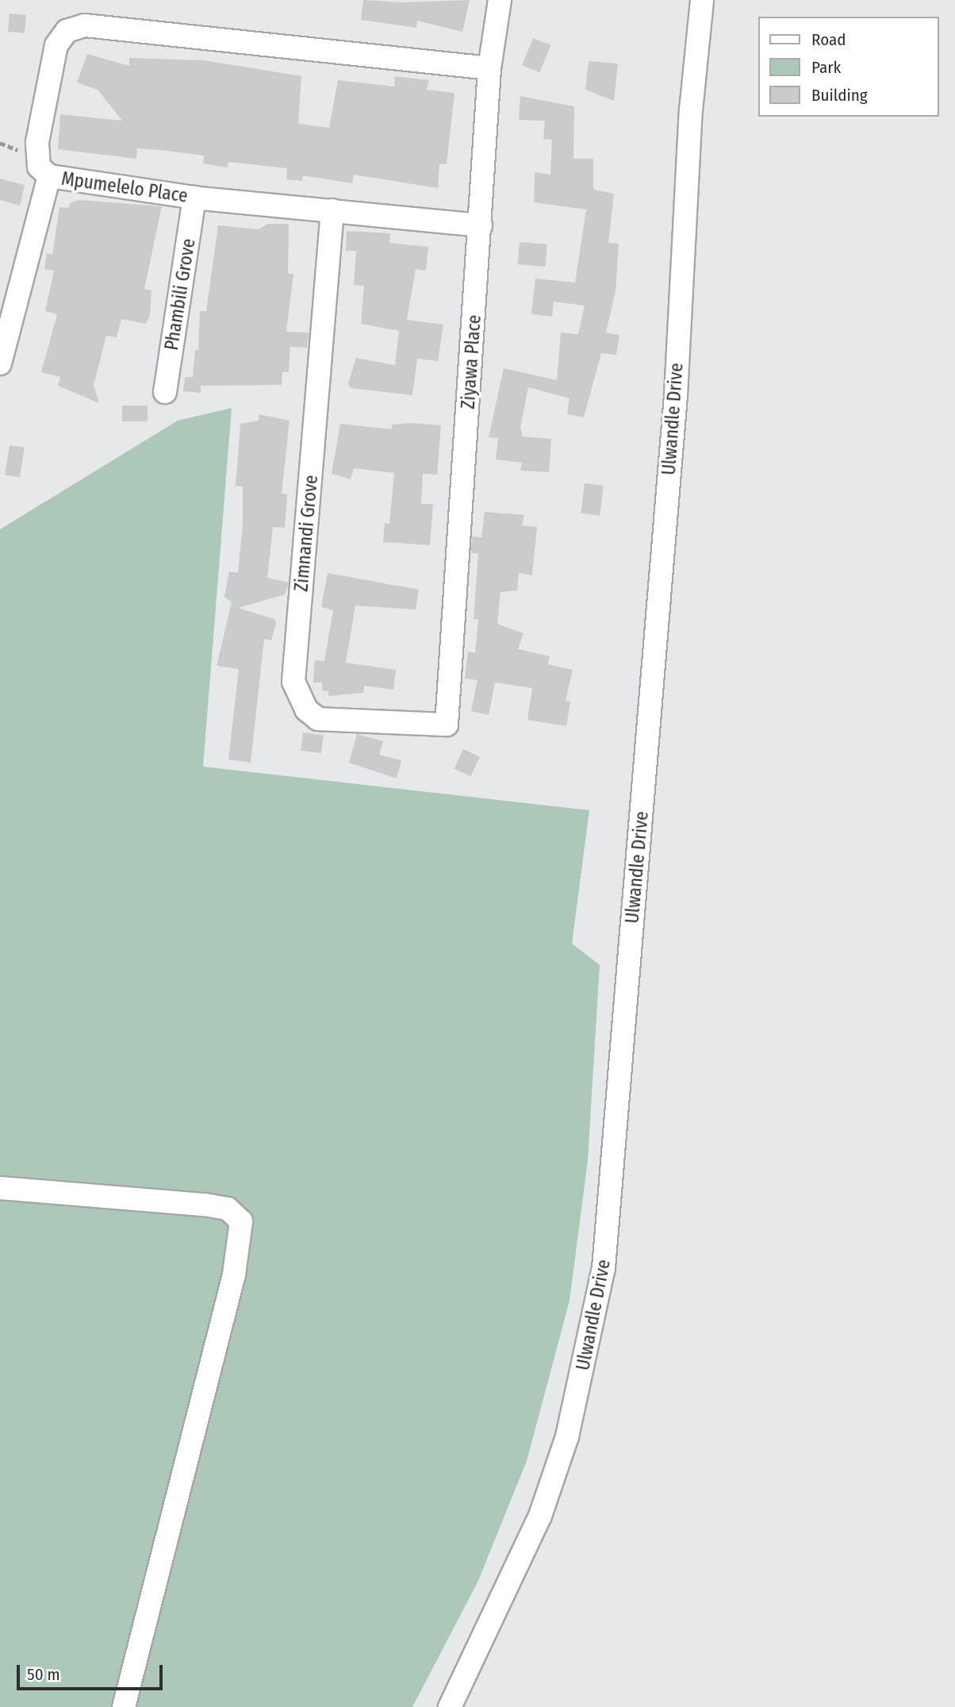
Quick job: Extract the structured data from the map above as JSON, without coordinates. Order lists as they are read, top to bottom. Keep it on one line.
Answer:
{"streets":{"street":["Mpumelelo Place","Phambili Grove","Ziyawa Place","Ulwandle Drive","Zimnandi Grove"]},"crossings":[["Mpumelelo Place","Phambili Grove"],["Mpumelelo Place","Ziyawa Place"],["Mpumelelo Place","Zimnandi Grove"],["Ziyawa Place","Zimnandi Grove"]],"legend":["Road","Park","Building"],"scale_bar":"50 m"}
